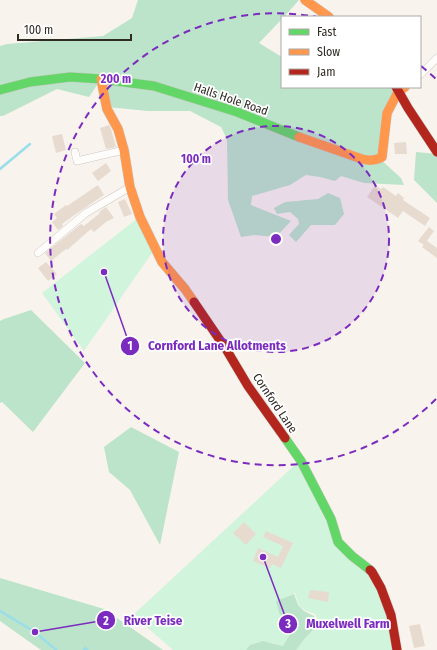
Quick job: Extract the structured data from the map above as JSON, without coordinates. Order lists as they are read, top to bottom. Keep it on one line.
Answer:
{"streets":{"street":["Halls Hole Road","Cornford Lane"]},"crossings":[["Halls Hole Road","Cornford Lane"]],"places":["Cornford Lane Allotments","Muxelwell Farm","River Teise"],"legend":["Fast","Slow","Jam"],"scale_bar":"100 m","rings":["200 m","100 m"]}
